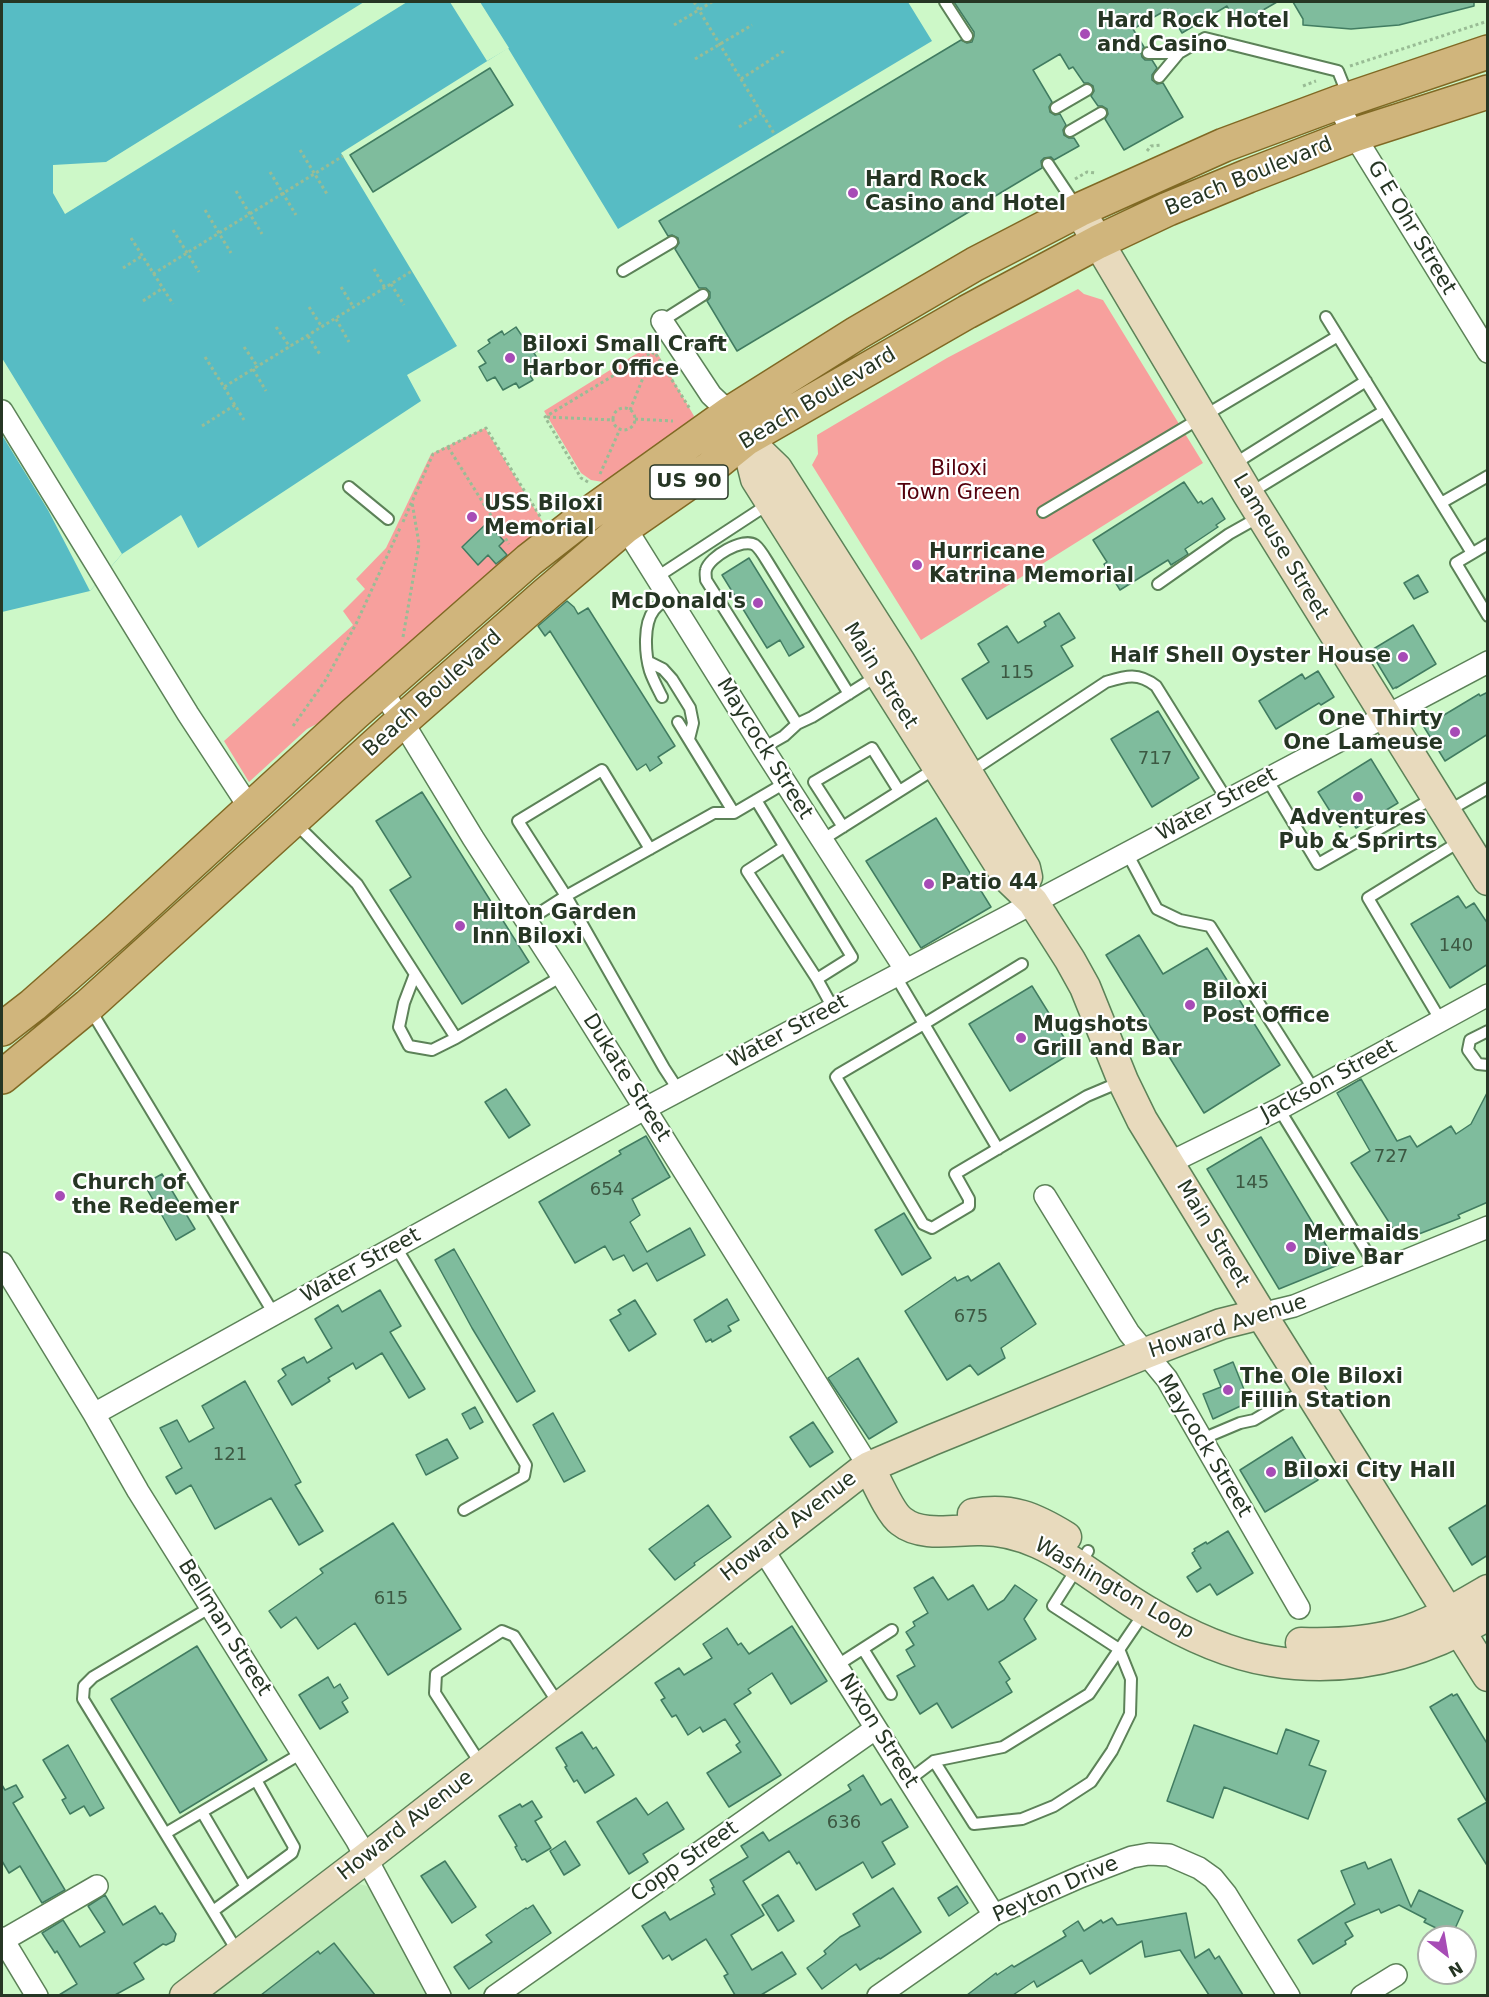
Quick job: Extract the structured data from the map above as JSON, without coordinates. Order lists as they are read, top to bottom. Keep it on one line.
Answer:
{"streets":{"main road":["Beach Boulevard","US 90"],"street":["G E Ohr Street","Lameuse Street","Main Street","Maycock Street","Water Street","Dukate Street","Jackson Street","Howard Avenue","Washington Loop","Bellman Street","Nixon Street","Copp Street","Peyton Drive"]},"crossings":[["Beach Boulevard","G E Ohr Street"],["Beach Boulevard","Lameuse Street"],["Beach Boulevard","Main Street"],["Beach Boulevard","Maycock Street"],["Beach Boulevard","Dukate Street"],["Lameuse Street","Water Street"],["Main Street","Water Street"],["Main Street","Jackson Street"],["Main Street","Howard Avenue"],["Main Street","Washington Loop"],["Maycock Street","Water Street"],["Maycock Street","Howard Avenue"],["Water Street","Dukate Street"],["Water Street","Bellman Street"],["Dukate Street","Howard Avenue"],["Howard Avenue","Bellman Street"],["Howard Avenue","Nixon Street"],["Nixon Street","Copp Street"],["Nixon Street","Peyton Drive"]],"parks":["Biloxi Town Green"],"places":["Hard Rock Hotel and Casino","Hard Rock Casino and Hotel","Biloxi Small Craft Harbor Office","USS Biloxi Memorial","Hurricane Katrina Memorial","McDonald's","Half Shell Oyster House","One Thirty One Lameuse","Adventures Pub & Sprirts","Patio 44","Hilton Garden Inn Biloxi","Biloxi Post Office","Mugshots Grill and Bar","Church of the Redeemer","Mermaids Dive Bar","The Ole Biloxi Fillin Station","Biloxi City Hall"],"house_numbers":["115","717","140","727","145","654","675","121","615","636"],"north":"bottom right"}
